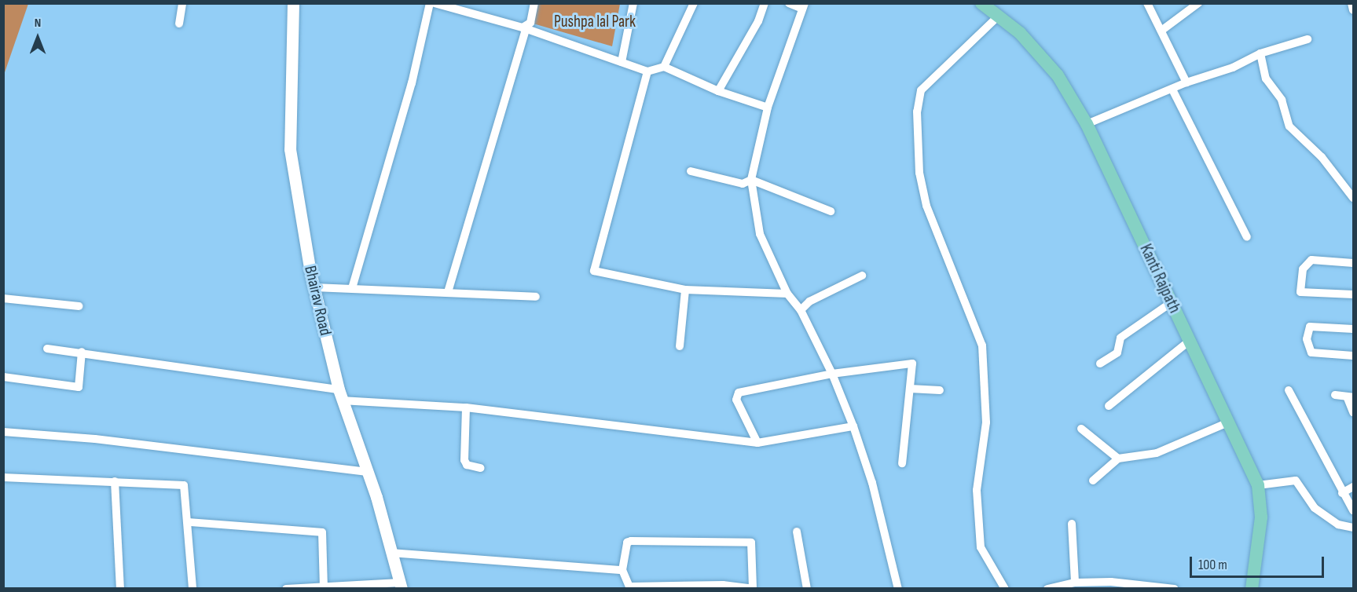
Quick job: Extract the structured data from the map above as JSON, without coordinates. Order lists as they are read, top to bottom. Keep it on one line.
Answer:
{"streets":{"main road":["Kanti Rajpath","Bhairav Road"]},"parks":["Pushpa lal Park"],"scale_bar":"100 m","north":"top"}
